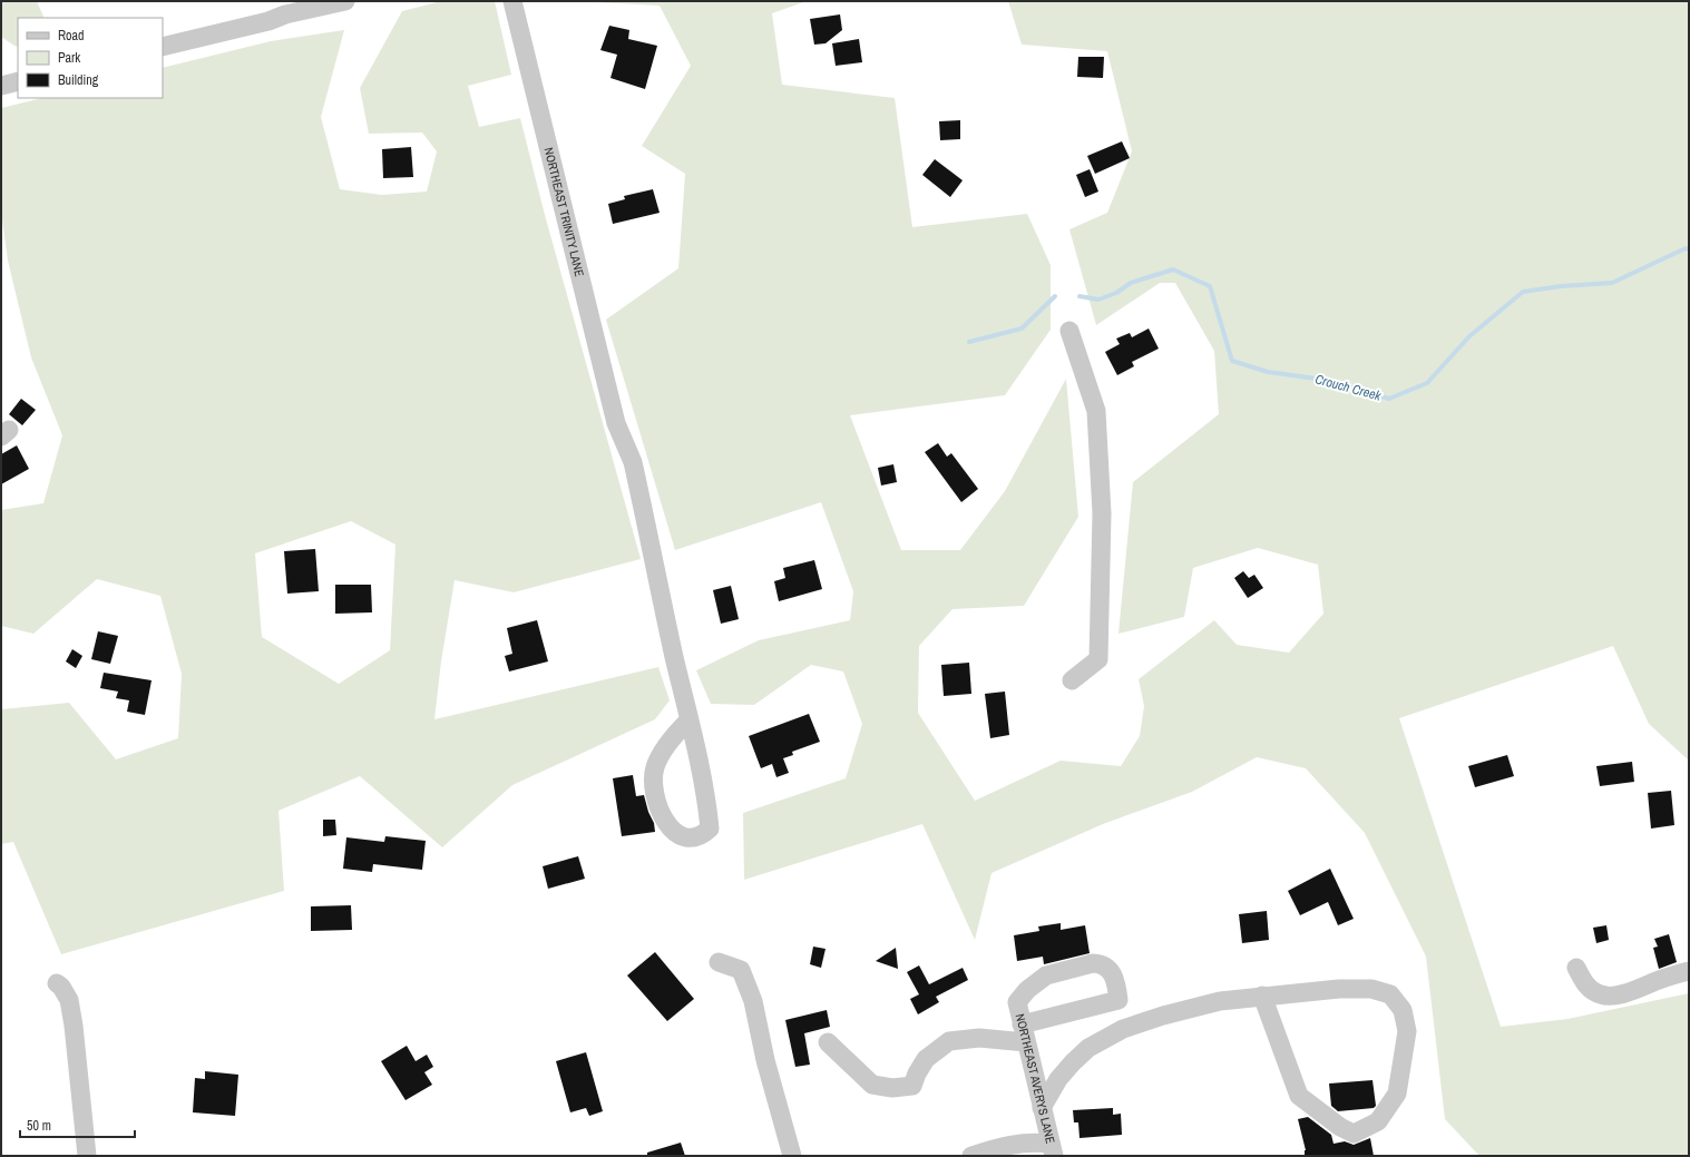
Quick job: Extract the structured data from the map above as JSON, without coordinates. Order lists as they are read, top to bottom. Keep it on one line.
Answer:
{"streets":{"street":["NORTHEAST TRINITY LANE","NORTHEAST AVERYS LANE"]},"water":["Crouch Creek"],"legend":["Road","Park","Building"],"scale_bar":"50 m"}
